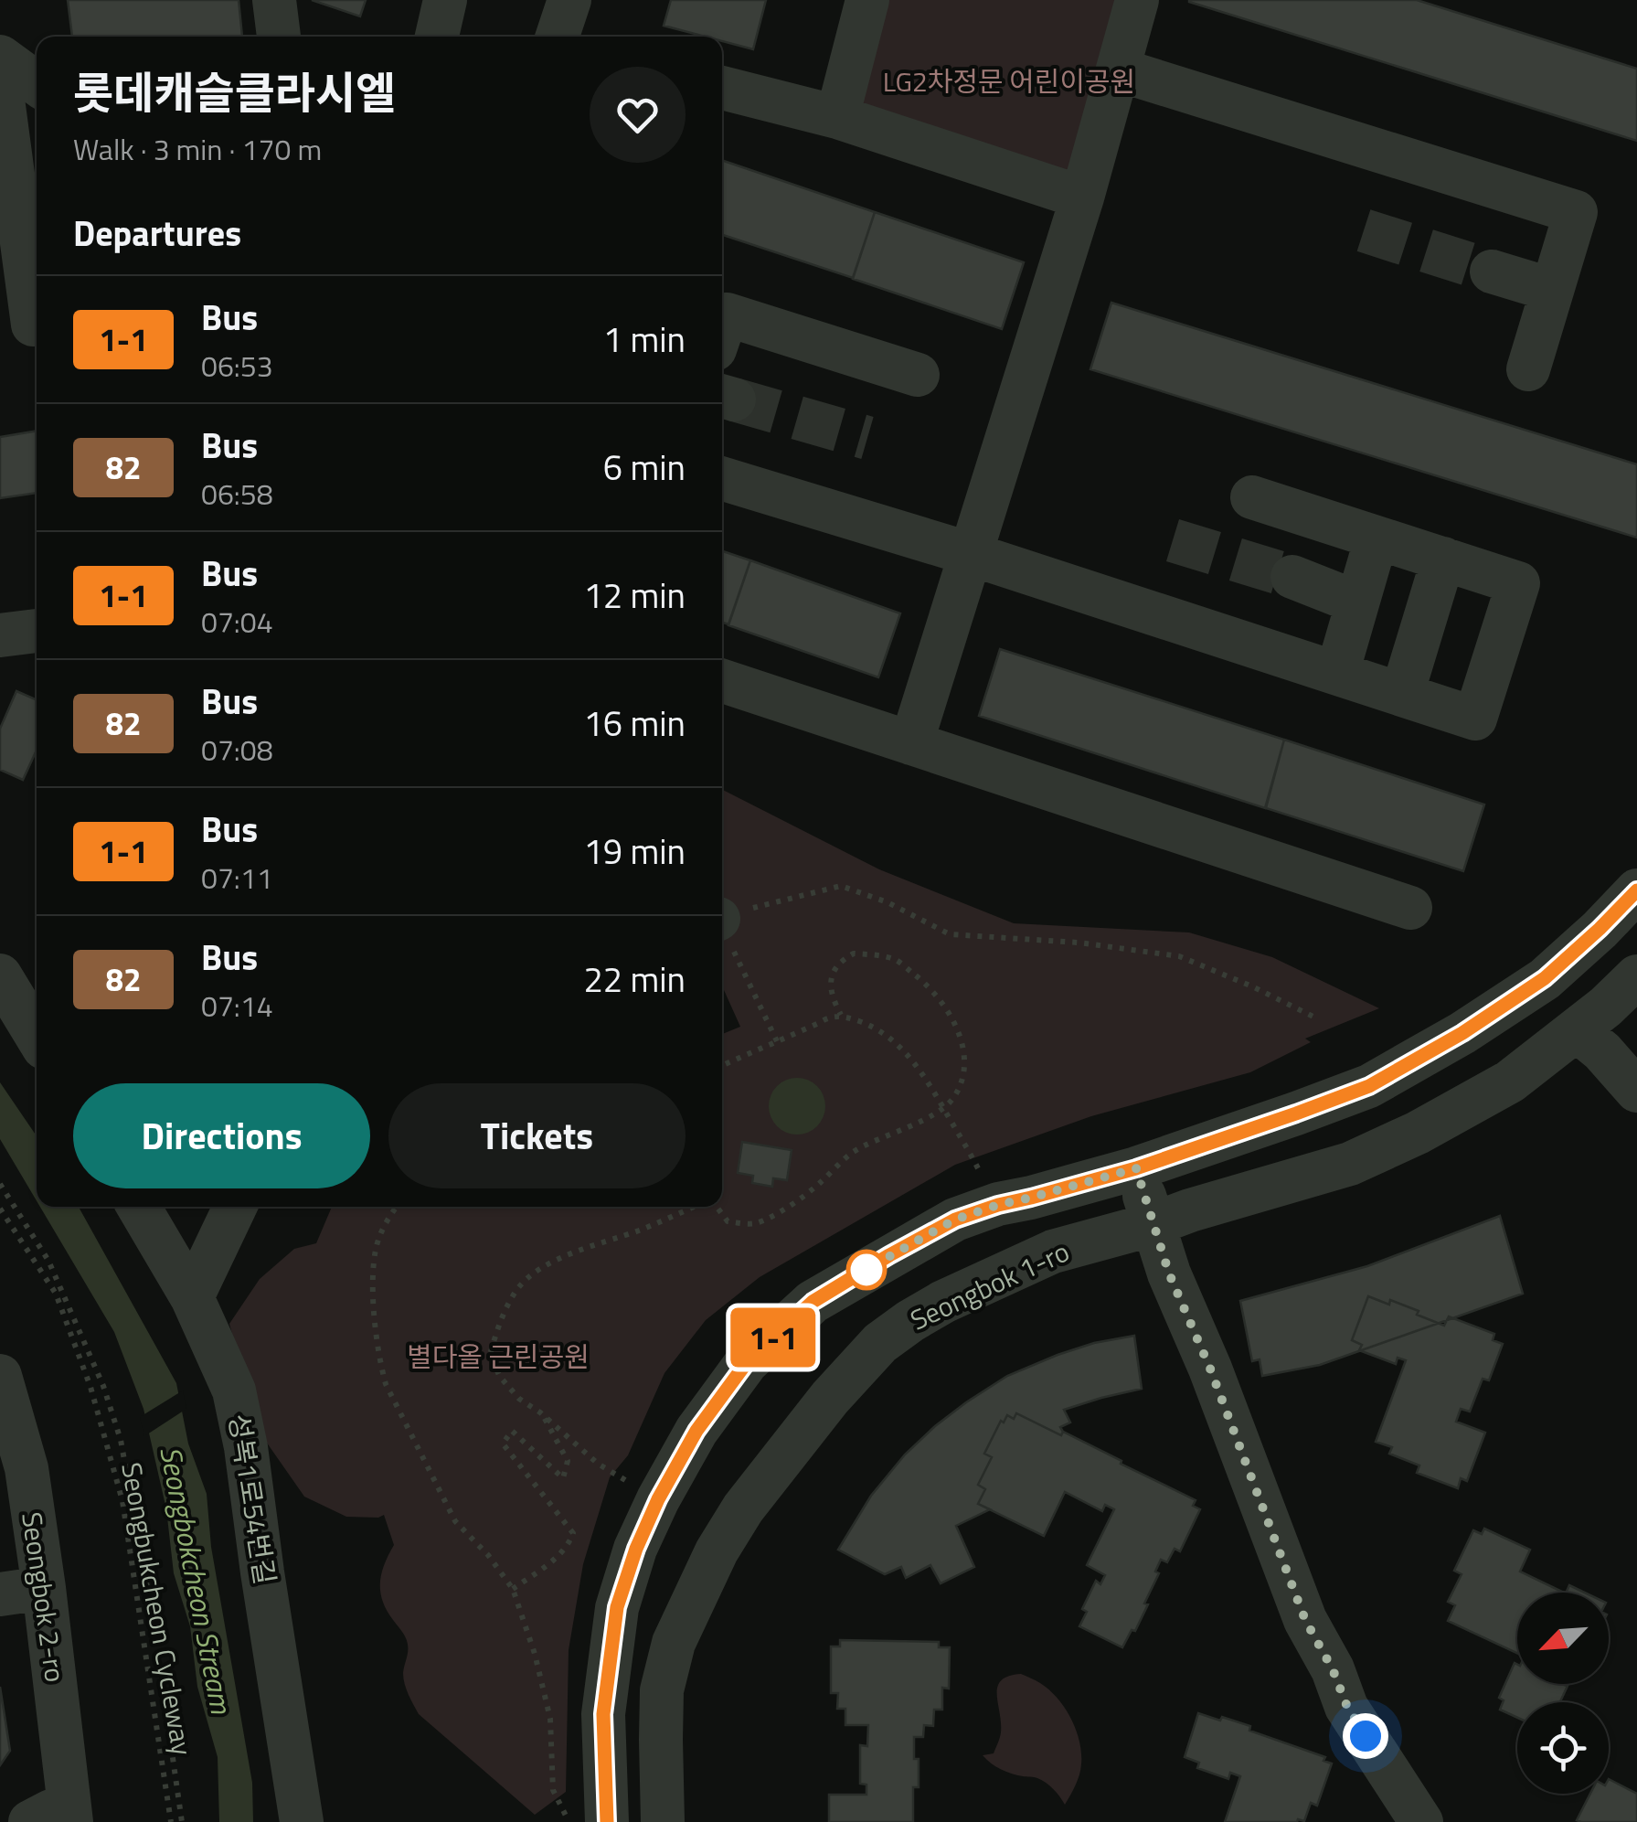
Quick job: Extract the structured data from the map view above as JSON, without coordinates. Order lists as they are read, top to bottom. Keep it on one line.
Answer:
{"streets":{"street":["Seongbok 1-ro","성복1로54번길","Seongbok 2-ro"],"path":["Seongbukcheon Cycleway"]},"water":["Seongbokcheon Stream"],"parks":["LG2차정문 어린이공원","별다올 근린공원"],"lines":["bus line 1-1"],"north":"bottom left","page":{"on_map":"1-1","heading":[["롯데캐슬클라시엘","Walk · 3 min · 170 m"],"Departures"],"list":[{"mark":"1-1","name":"Bus","note":"06:53","value":"1 min"},{"mark":"82","name":"Bus","note":"06:58","value":"6 min"},{"mark":"1-1","name":"Bus","note":"07:04","value":"12 min"},{"mark":"82","name":"Bus","note":"07:08","value":"16 min"},{"mark":"1-1","name":"Bus","note":"07:11","value":"19 min"},{"mark":"82","name":"Bus","note":"07:14","value":"22 min"}],"buttons":["Directions","Tickets"]}}
